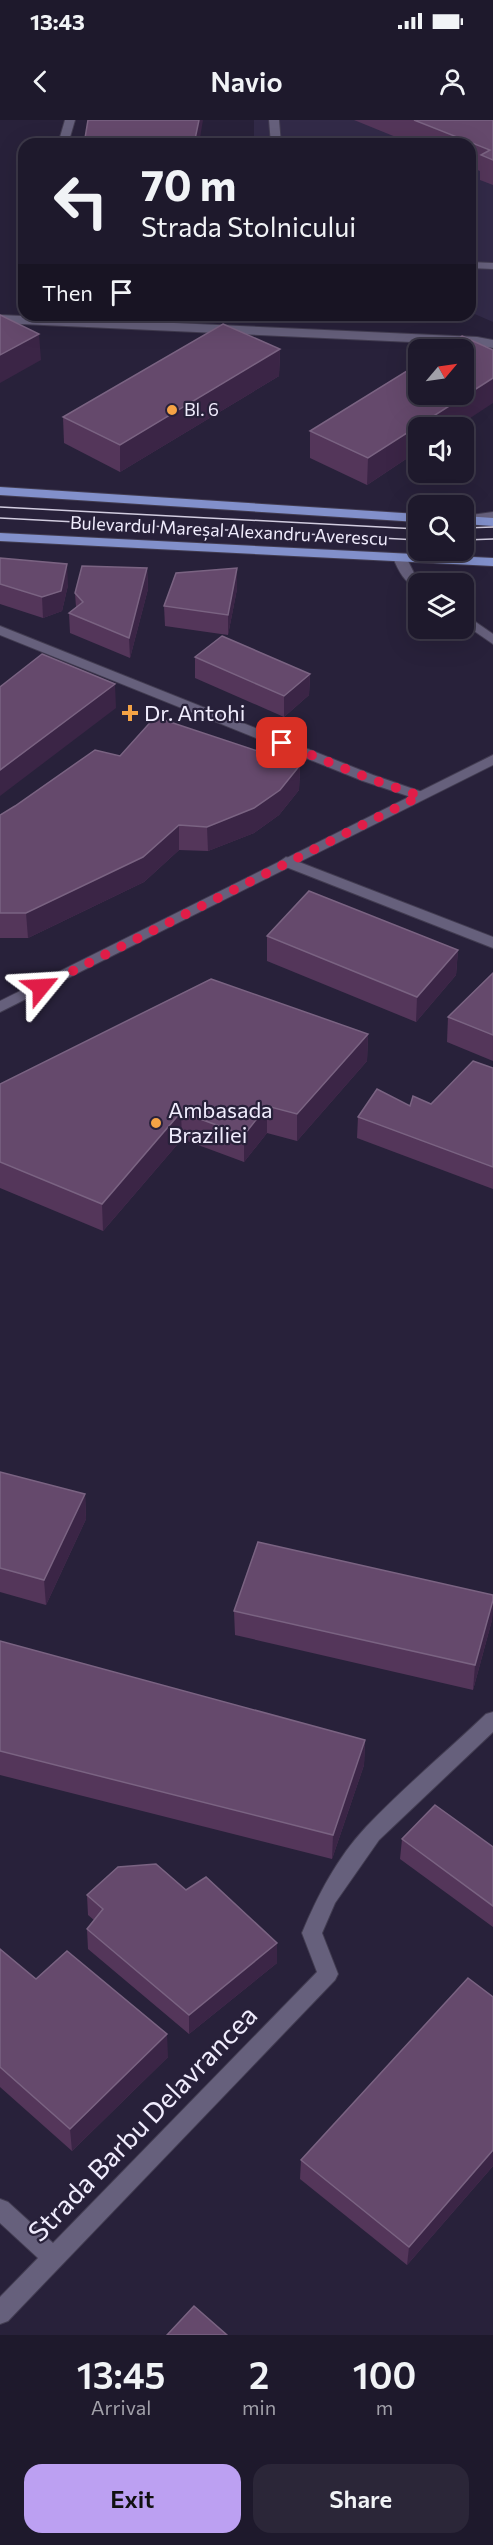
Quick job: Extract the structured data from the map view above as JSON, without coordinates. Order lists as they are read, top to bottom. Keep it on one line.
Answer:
{"streets":{"main road":["Bulevardul Mareșal Alexandru Averescu"],"street":["Strada Barbu Delavrancea"]},"places":{"other":["Bl. 6","Ambasada Braziliei"],"health":["Dr. Antohi"]},"north":"top right","page":{"status":"13:43","header":"Navio","turn":["70 m","Strada Stolnicului"],"then":"Then","eta":["13:45","Arrival","2","min","100","m"],"buttons":["Exit","Share"]}}
